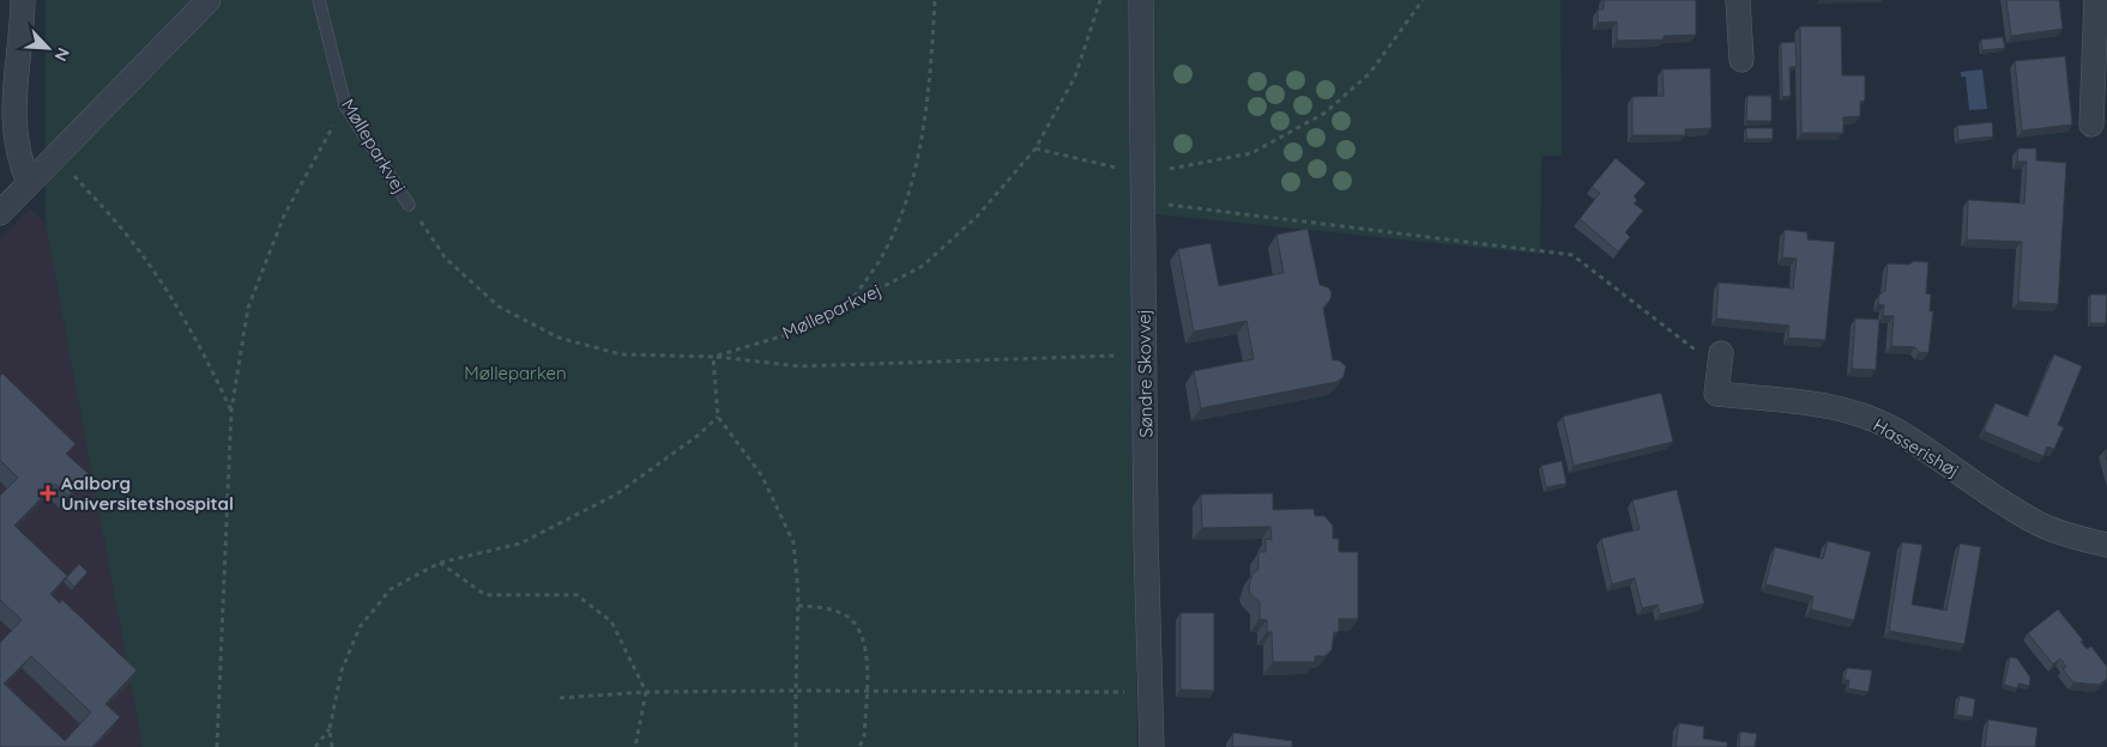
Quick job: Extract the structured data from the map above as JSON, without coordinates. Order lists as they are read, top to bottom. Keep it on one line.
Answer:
{"streets":{"street":["Søndre Skovvej","Hasserishøj"],"lane":["Mølleparkvej"]},"parks":["Mølleparken"],"places":{"health":["Aalborg Universitetshospital"]},"north":"bottom right"}
